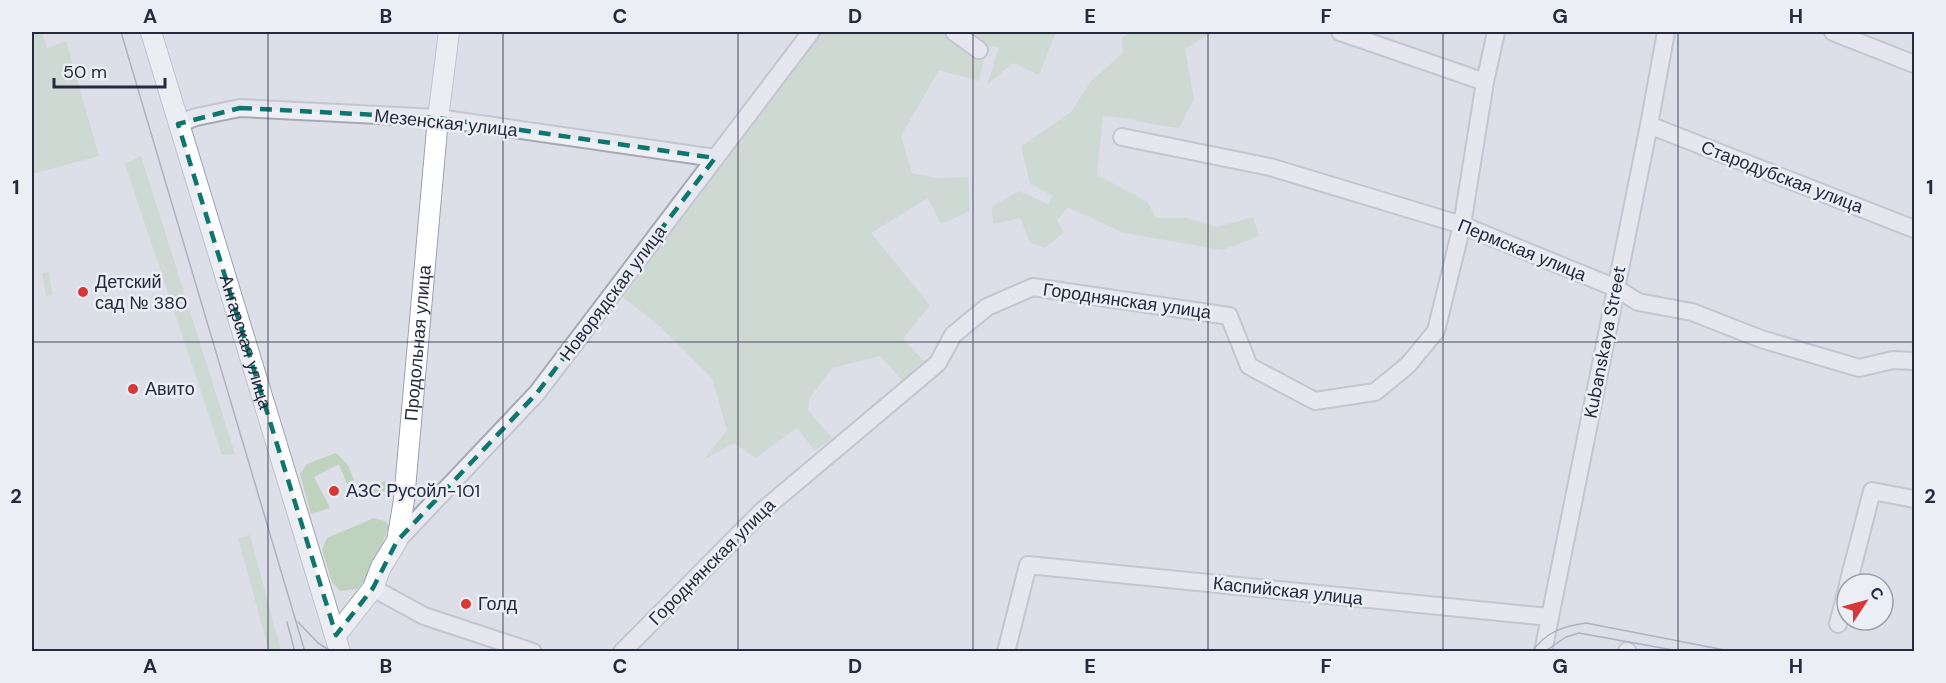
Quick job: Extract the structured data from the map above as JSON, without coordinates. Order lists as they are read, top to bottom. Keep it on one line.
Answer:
{"streets":{"main road":["Ангарская улица","Продольная улица"],"street":["Мезенская улица","Стародубская улица","Пермская улица","Новорядская улица","Городнянская улица","Kubanskaya Street","Каспийская улица"]},"crossings":[["Мезенская улица","Новорядская улица"],["Мезенская улица","Ангарская улица"],["Мезенская улица","Продольная улица"],["Стародубская улица","Kubanskaya Street"],["Пермская улица","Городнянская улица"],["Пермская улица","Kubanskaya Street"],["Новорядская улица","Продольная улица"],["Ангарская улица","Продольная улица"],["Kubanskaya Street","Каспийская улица"]],"places":["Детский сад № 380","Авито","АЗС Русойл-101","Голд"],"scale_bar":"50 m","north":"top right","grid":{"columns":["A","B","C","D","E","F","G","H"],"rows":["1","2"]}}
